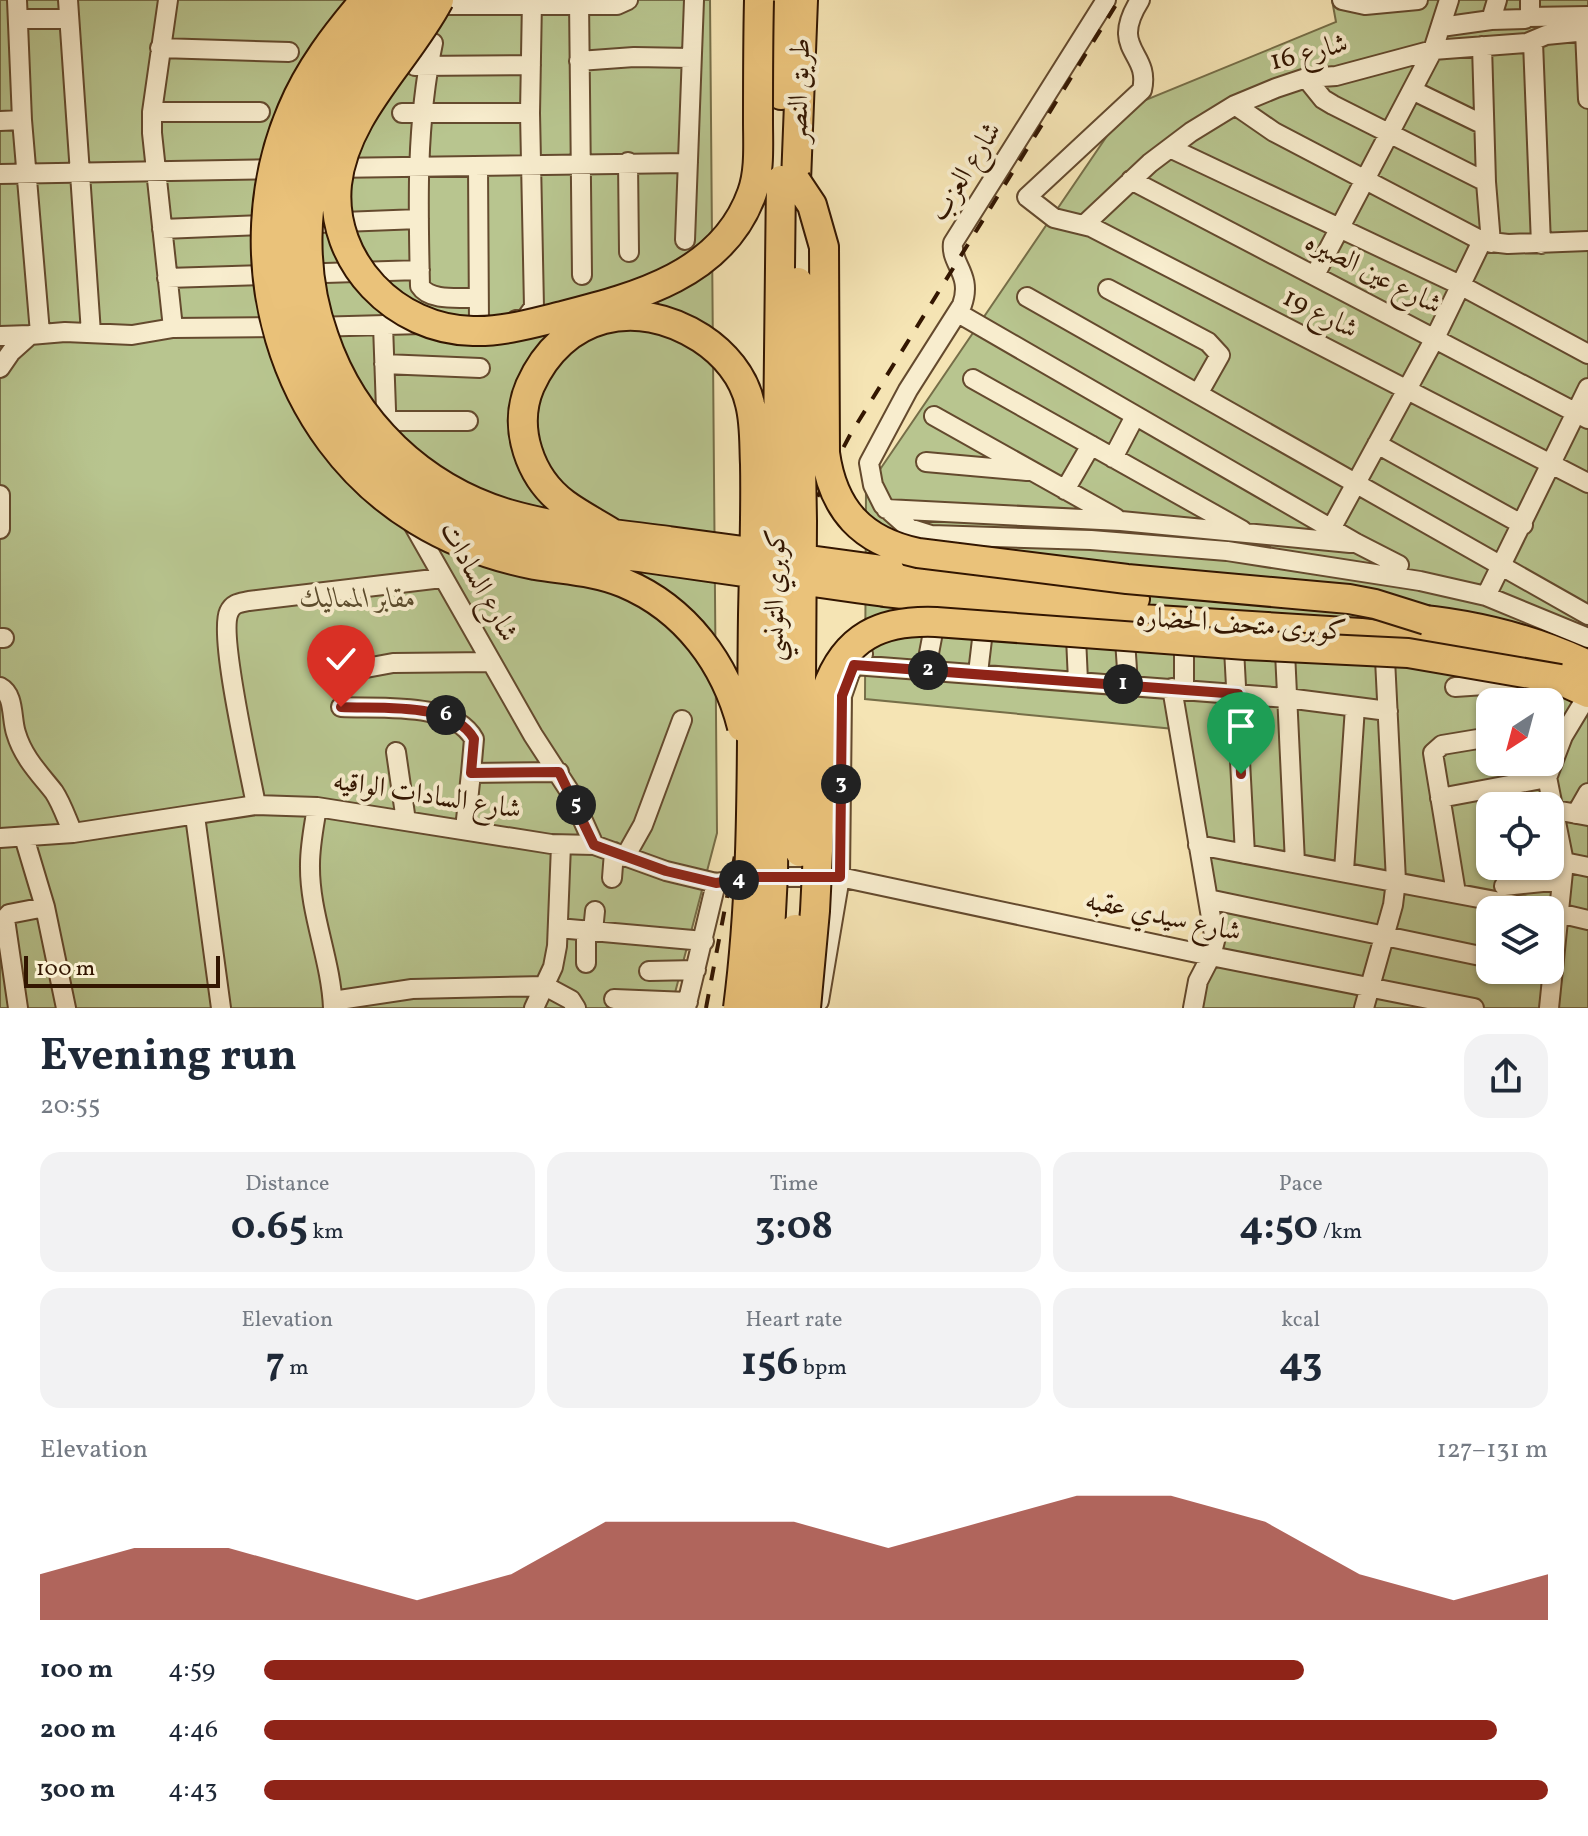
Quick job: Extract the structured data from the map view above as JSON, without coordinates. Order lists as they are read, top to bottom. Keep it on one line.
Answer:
{"streets":{"highway":["طريق النصر","كوبري التونسي","كوبرى متحف الحضاره"],"street":["شارع 16","شارع العزب","شارع عين الصيره","شارع 19","شارع السادات","شارع السادات الواقيه","شارع سيدي عقبه"]},"crossings":[["شارع 16","شارع عين الصيره"],["شارع 16","شارع 19"],["طريق النصر","كوبري التونسي"],["شارع السادات","شارع السادات الواقيه"],["شارع السادات الواقيه","شارع سيدي عقبه"]],"parks":["مقابر المماليك"],"scale_bar":"100 m","north":"bottom left","page":{"pins":["2","1","6","3","5","4"],"scale":"100 m","heading":["Evening run","20:55"],"stats":[["Distance","0.65 km"],["Time","3:08"],["Pace","4:50 /km"],["Elevation","7 m"],["Heart rate","156 bpm"],["kcal","43"]],"chart":["Elevation","127–131 m"],"list":[{"name":"100 m","note":"4:59"},{"name":"200 m","note":"4:46"},{"name":"300 m","note":"4:43"}]}}
